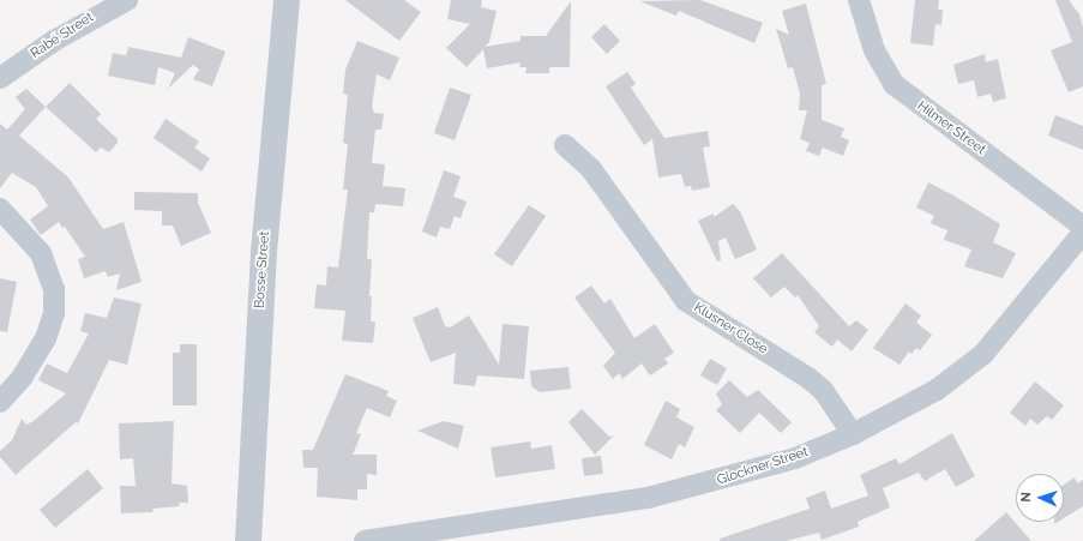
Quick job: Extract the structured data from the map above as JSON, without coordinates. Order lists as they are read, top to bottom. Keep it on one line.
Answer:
{"streets":{"street":["Rabé Street","Hilmer Street","Bosse Street","Klusner Close","Glockner Street"]},"crossings":[["Klusner Close","Glockner Street"]],"north":"left"}
